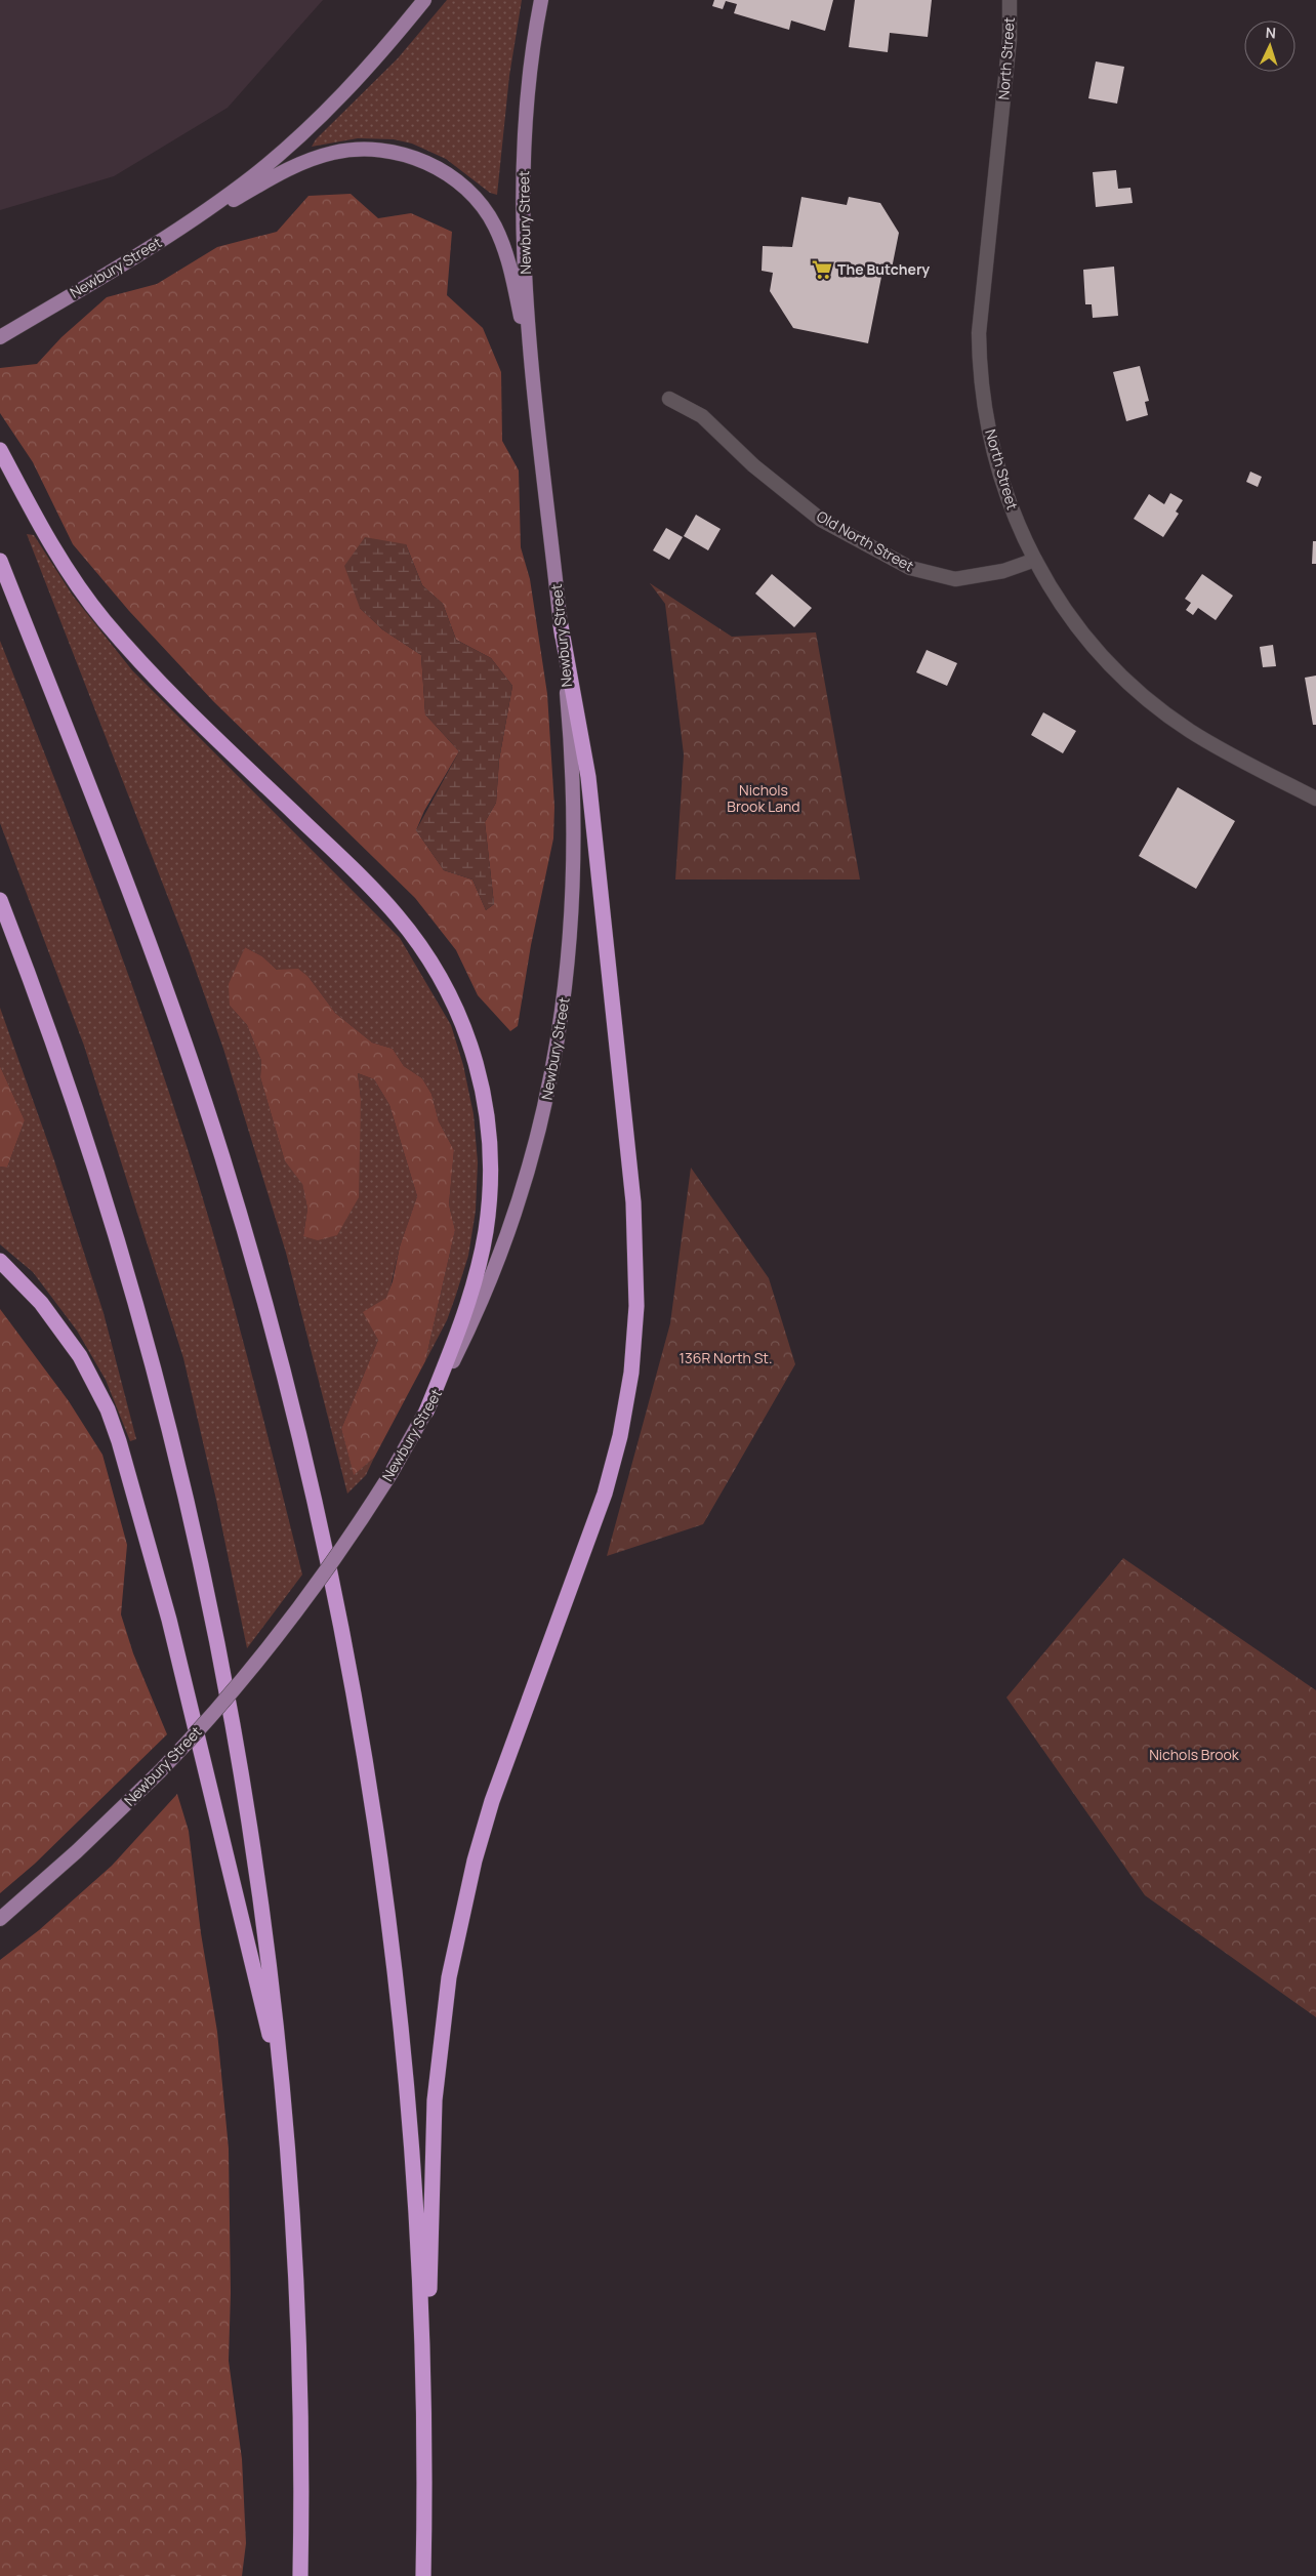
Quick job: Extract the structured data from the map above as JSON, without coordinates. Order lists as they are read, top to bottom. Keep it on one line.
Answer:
{"streets":{"main road":["Newbury Street"],"street":["North Street","Old North Street"]},"crossings":[["North Street","Old North Street"]],"parks":["Nichols Brook Land","136R North St.","Nichols Brook"],"places":{"supermarket":["The Butchery"]},"north":"top"}
